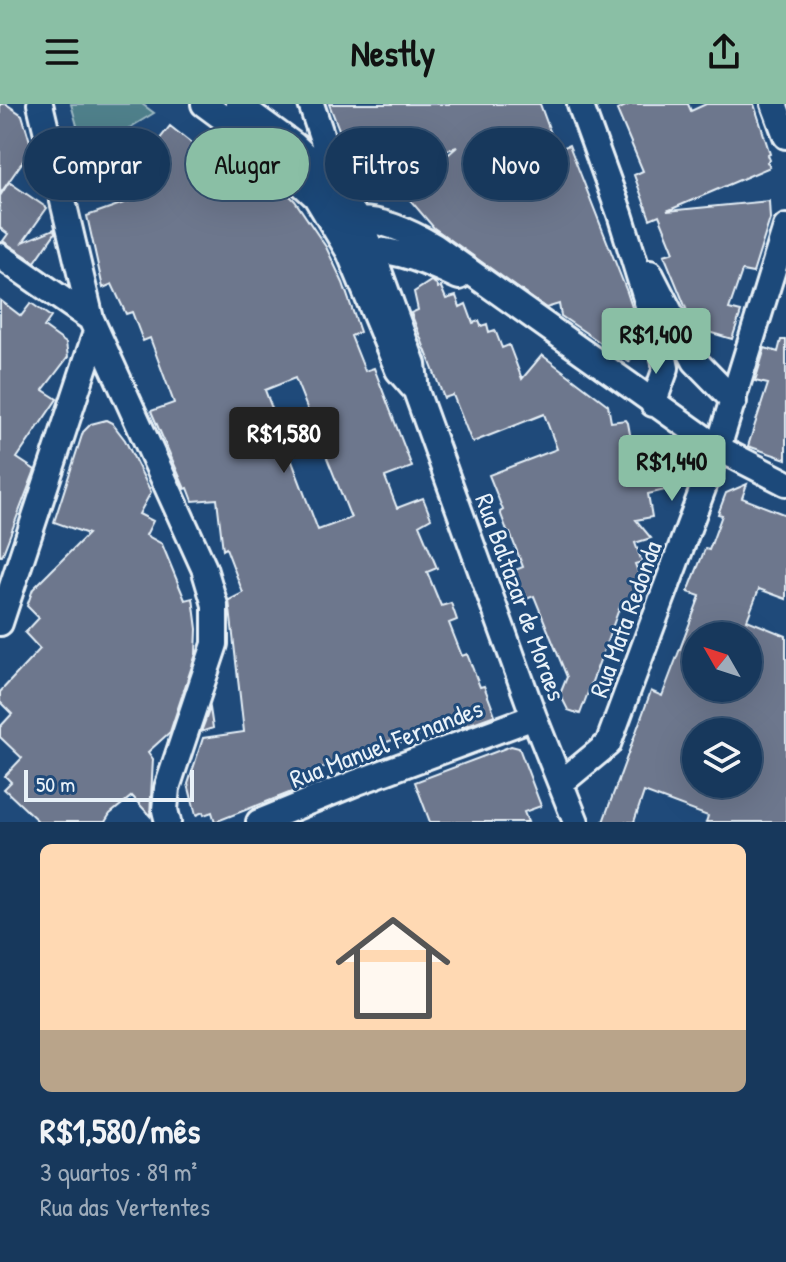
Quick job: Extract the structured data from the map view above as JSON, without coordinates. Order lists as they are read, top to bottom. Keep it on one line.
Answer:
{"streets":{"street":["Rua Baltazar de Moraes","Rua Mata Redonda","Rua Manuel Fernandes"]},"crossings":[["Rua Baltazar de Moraes","Rua Mata Redonda"],["Rua Baltazar de Moraes","Rua Manuel Fernandes"]],"scale_bar":"50 m","north":"top left","page":{"header":"Nestly","chip":["Comprar","Alugar","Filtros","Novo"],"price":["R$1,400","R$1,580","R$1,440"],"scale":"50 m","list":[{"name":"R$1,580/mês","note":"3 quartos · 89 m² · Rua das Vertentes"}]}}
